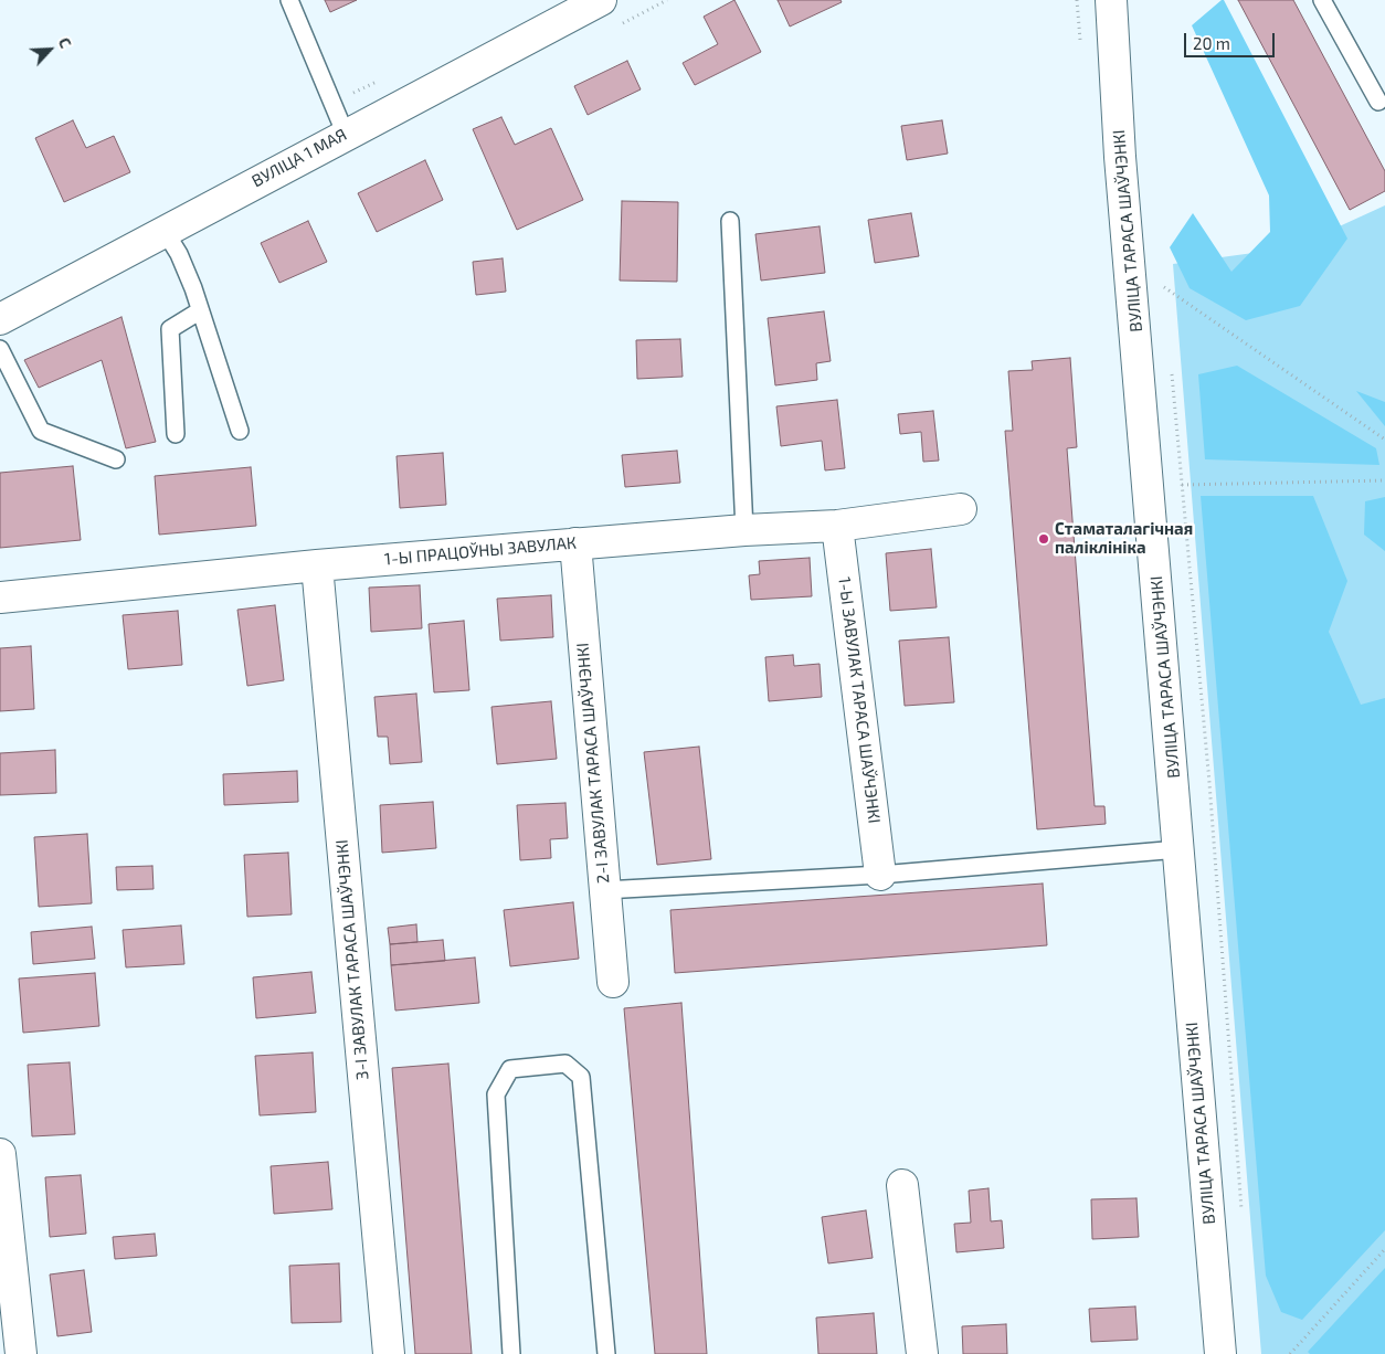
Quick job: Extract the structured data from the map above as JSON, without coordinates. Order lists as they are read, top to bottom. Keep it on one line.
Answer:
{"streets":{"street":["ВУЛІЦА 1 МАЯ","ВУЛІЦА ТАРАСА ШАЎЧЭНКІ","1-Ы ПРАЦОЎНЫ ЗАВУЛАК","1-Ы ЗАВУЛАК ТАРАСА ШАЎЧЭНКІ","2-І ЗАВУЛАК ТАРАСА ШАЎЧЭНКІ","3-І ЗАВУЛАК ТАРАСА ШАЎЧЭНКІ"]},"crossings":[["1-Ы ПРАЦОЎНЫ ЗАВУЛАК","1-Ы ЗАВУЛАК ТАРАСА ШАЎЧЭНКІ"],["1-Ы ПРАЦОЎНЫ ЗАВУЛАК","2-І ЗАВУЛАК ТАРАСА ШАЎЧЭНКІ"],["1-Ы ПРАЦОЎНЫ ЗАВУЛАК","3-І ЗАВУЛАК ТАРАСА ШАЎЧЭНКІ"]],"places":["Стаматалагічная паліклініка"],"scale_bar":"20 m","north":"top right"}
